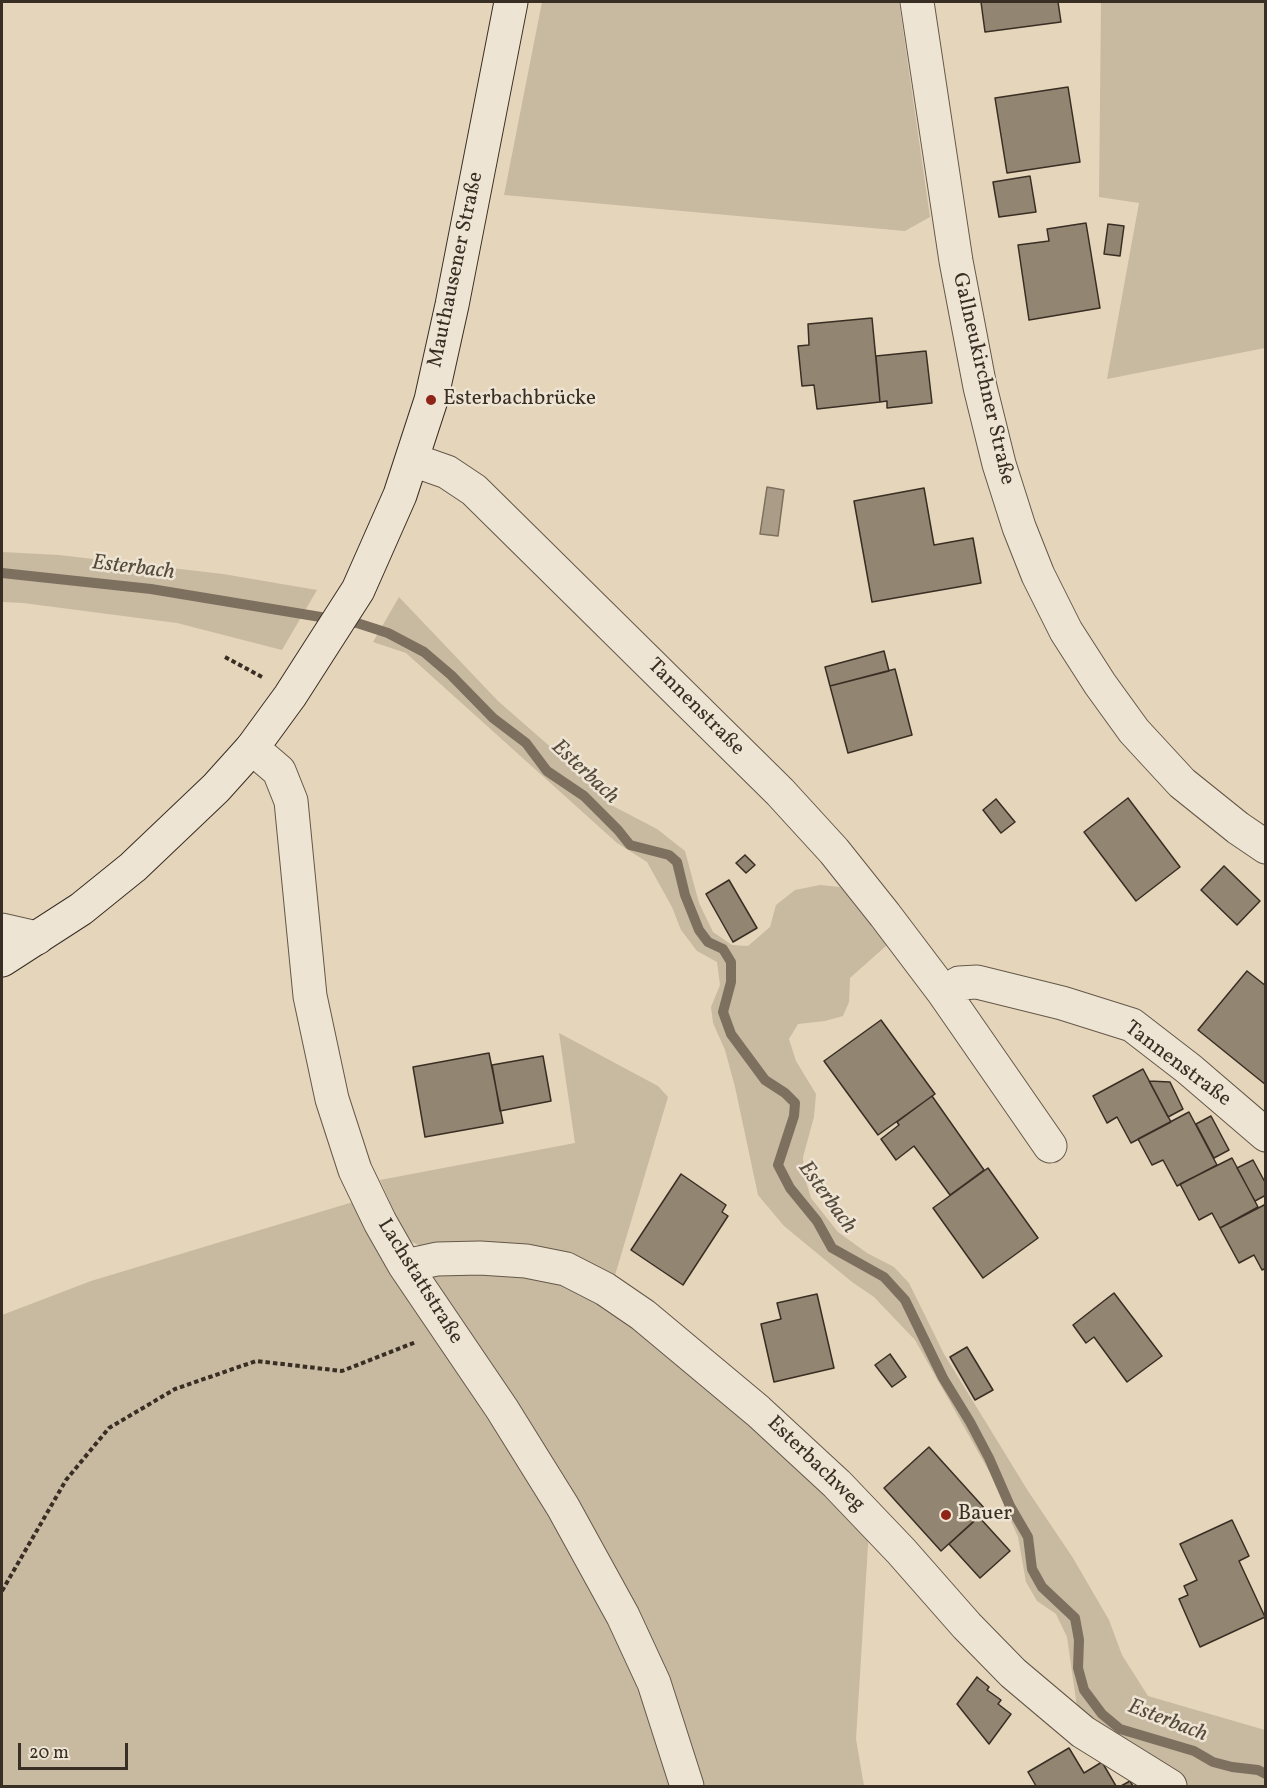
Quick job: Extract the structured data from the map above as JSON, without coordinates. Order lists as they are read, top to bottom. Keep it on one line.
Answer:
{"streets":{"street":["Mauthausener Straße","Gallneukirchner Straße","Tannenstraße","Lachstattstraße","Esterbachweg"]},"crossings":[["Mauthausener Straße","Tannenstraße"],["Mauthausener Straße","Lachstattstraße"],["Lachstattstraße","Esterbachweg"]],"water":["Esterbach"],"places":["Esterbachbrücke","Bauer"],"scale_bar":"20 m"}
